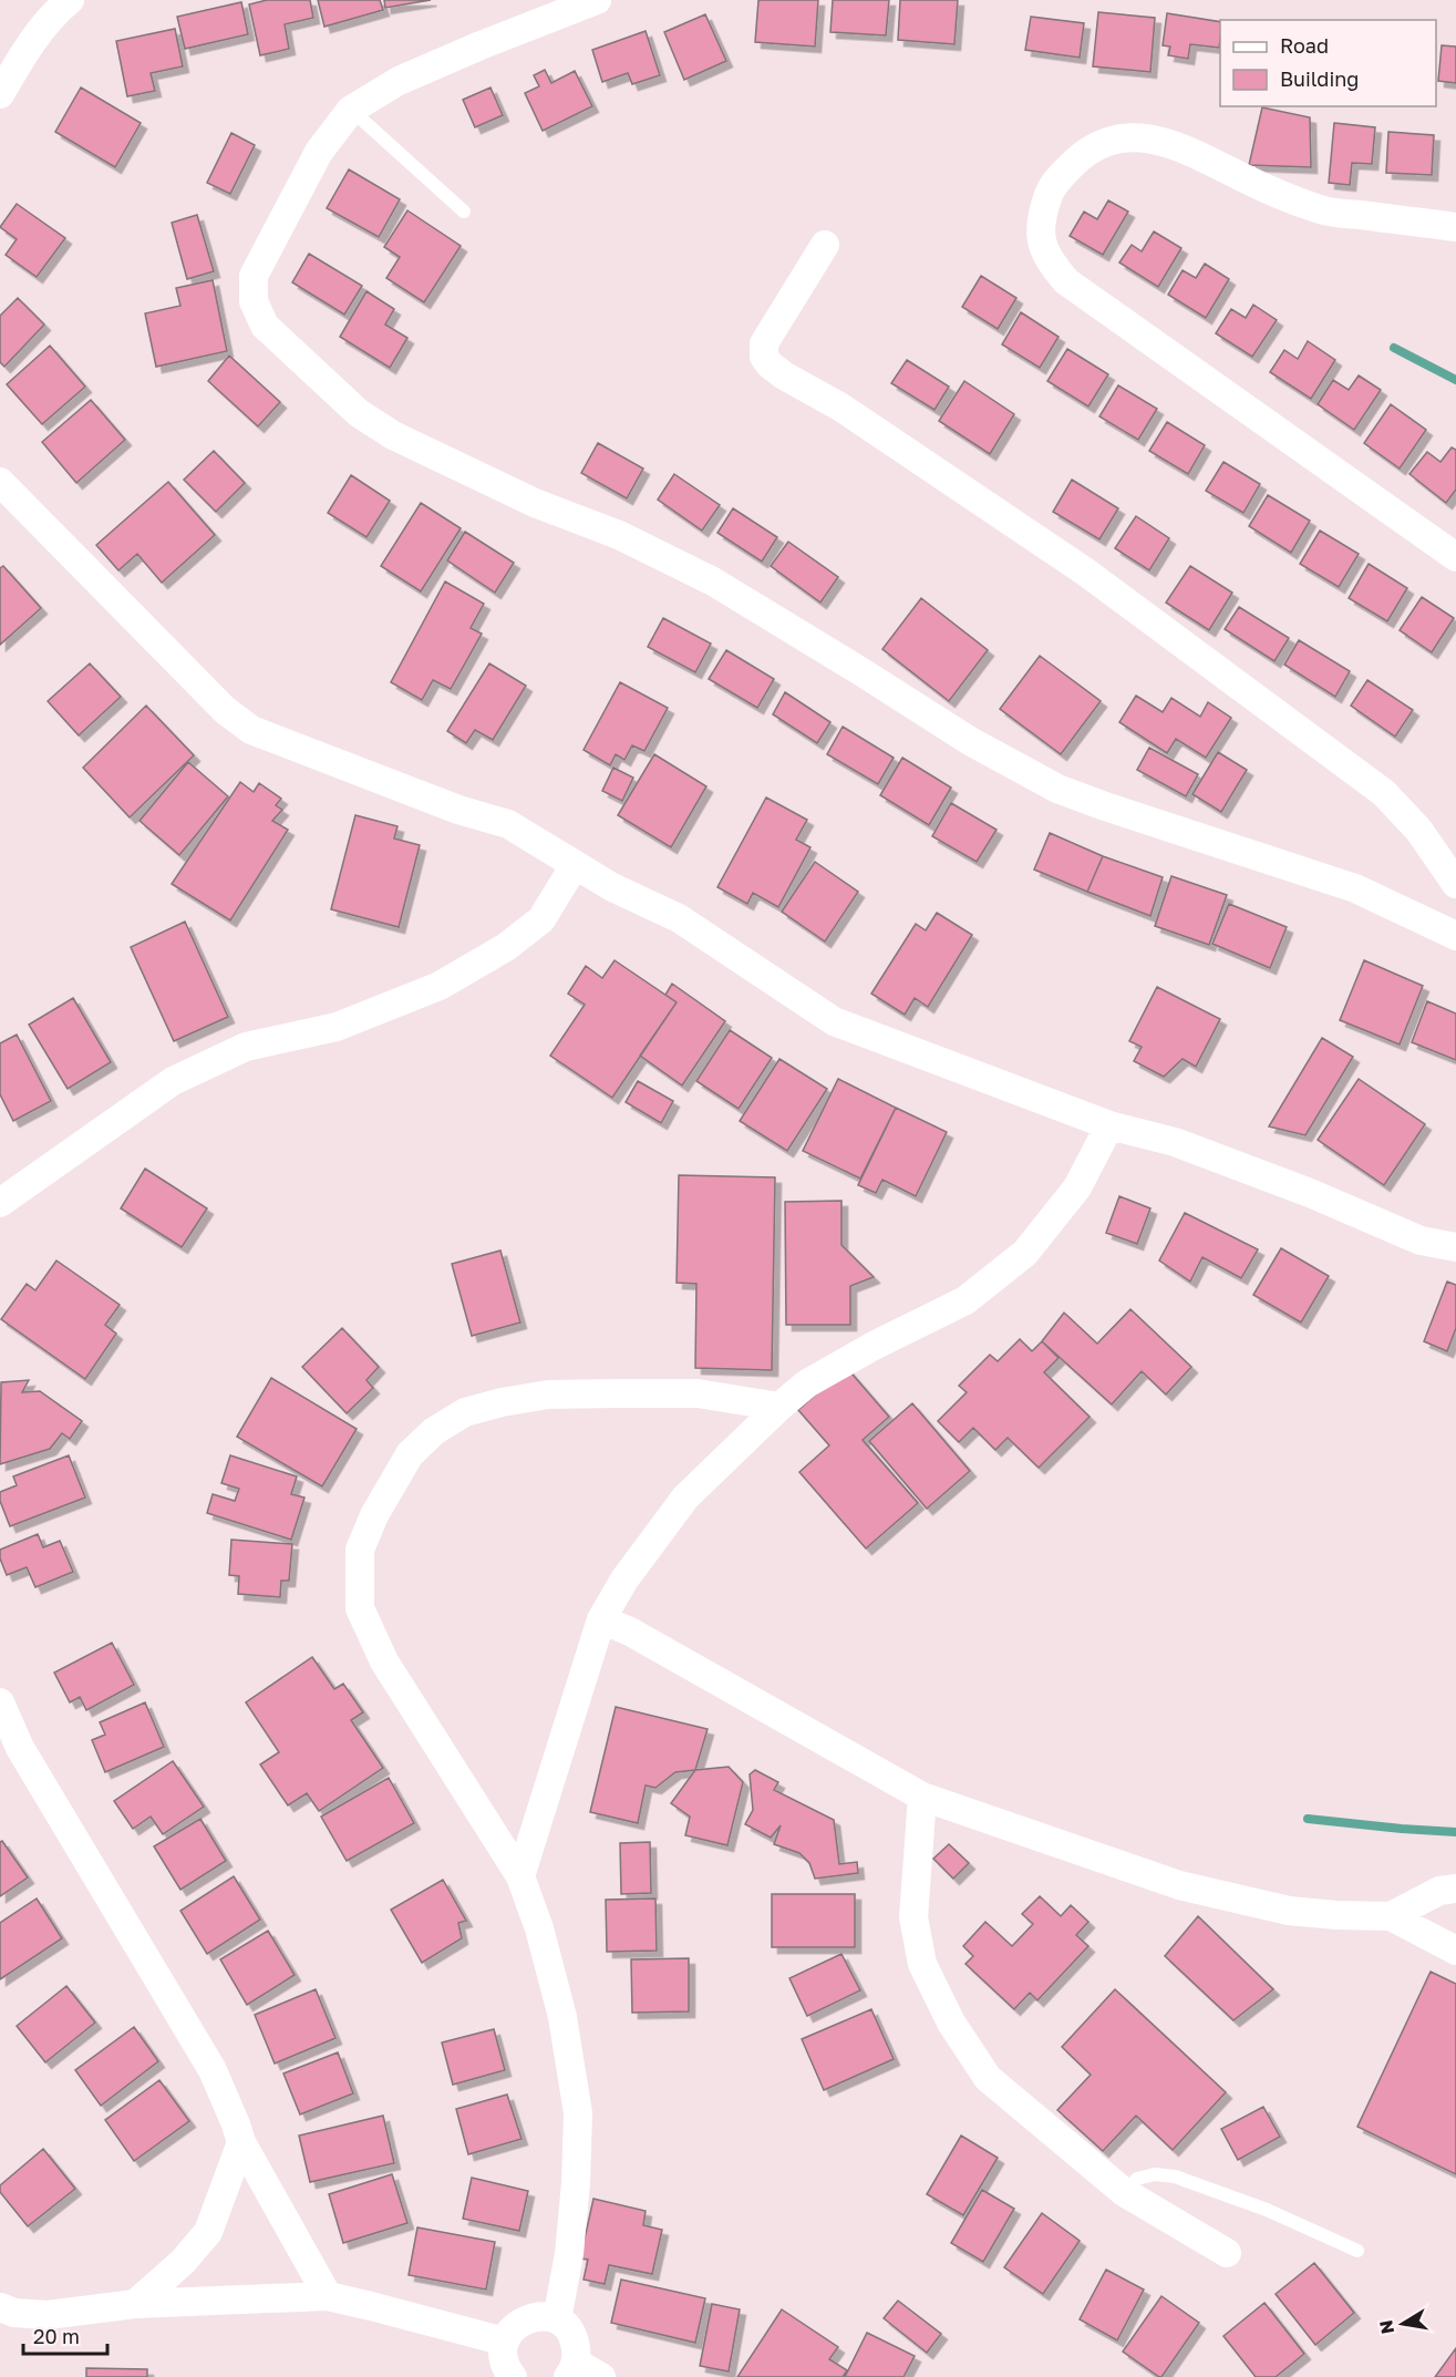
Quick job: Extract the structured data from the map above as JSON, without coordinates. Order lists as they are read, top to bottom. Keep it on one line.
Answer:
{"legend":["Road","Building"],"scale_bar":"20 m","north":"left"}
